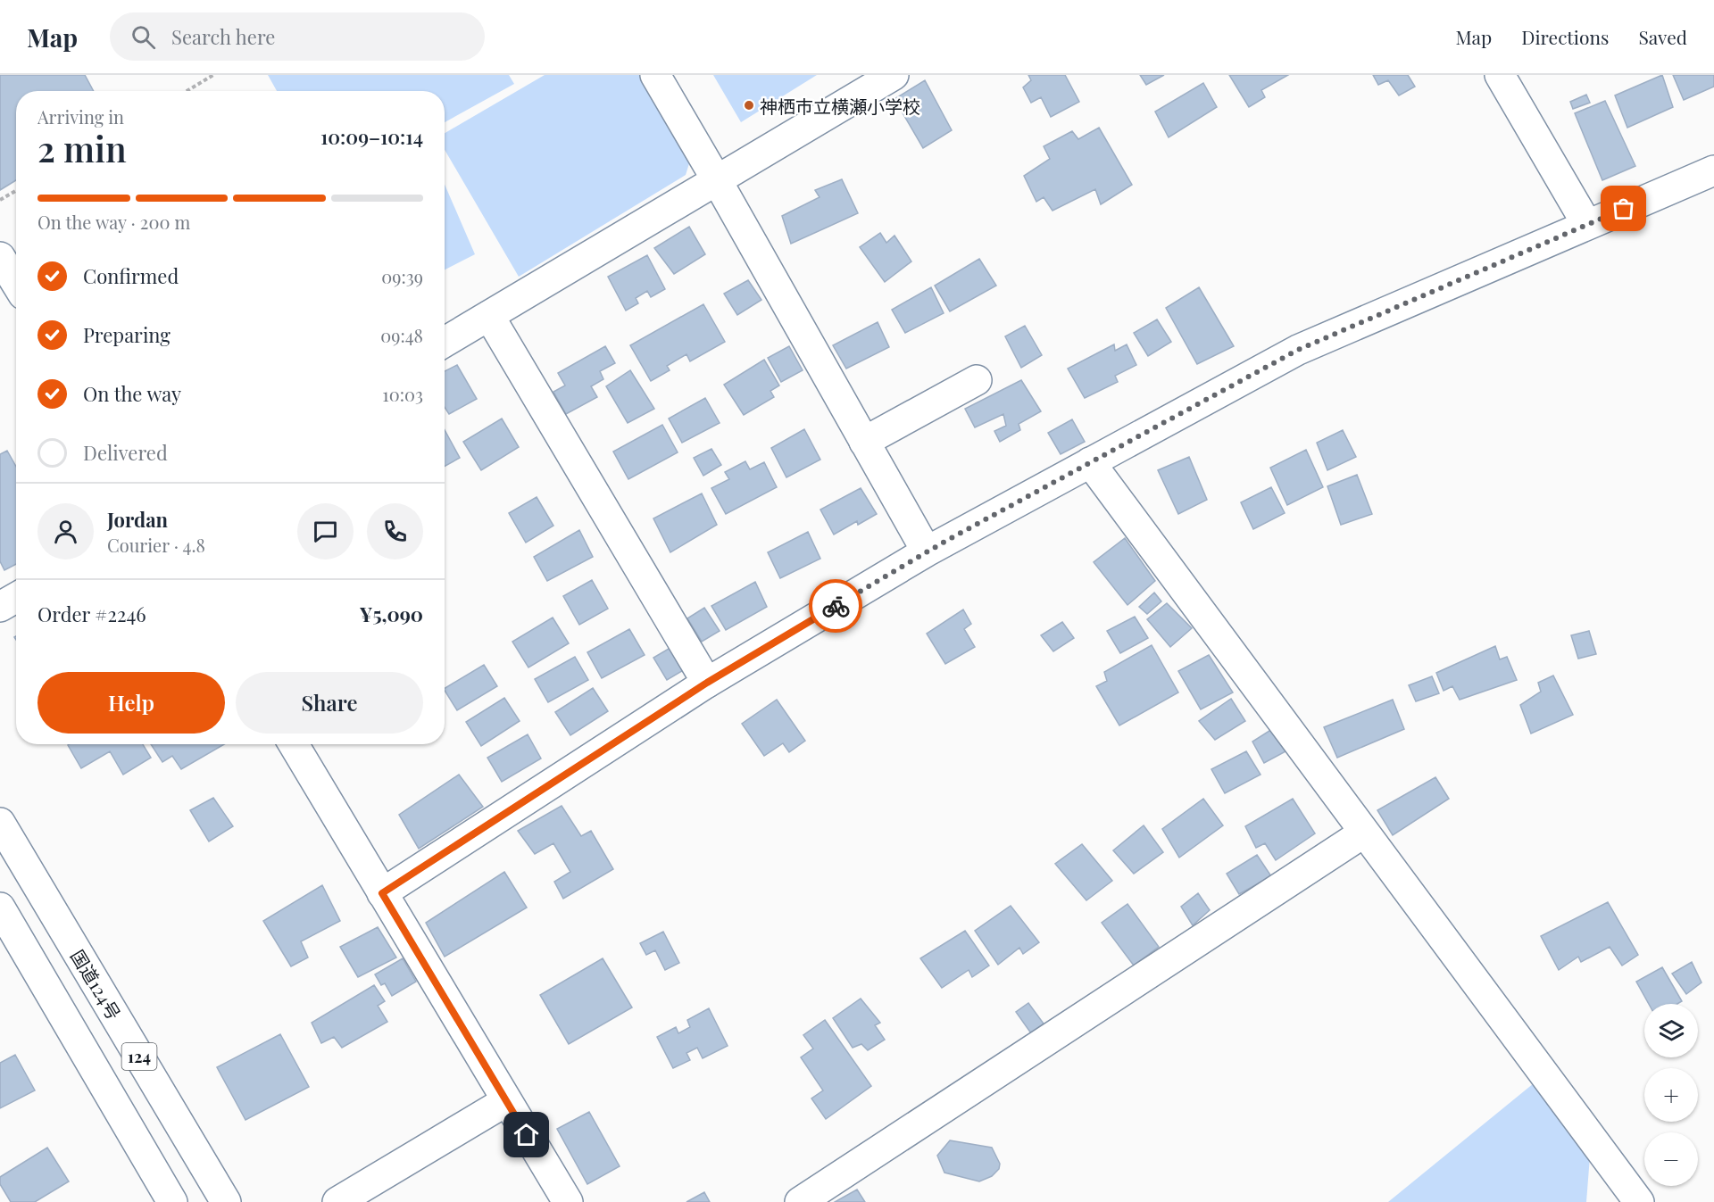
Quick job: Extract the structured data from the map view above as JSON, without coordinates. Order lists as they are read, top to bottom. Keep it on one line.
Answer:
{"streets":{"main road":["国道124号","124"]},"places":["神栖市立横瀬小学校"],"page":{"header":"Map","search":"Search here","nav":["Map","Directions","Saved"],"heading":["2 min","Arriving in","10:09–10:14"],"panel":["Jordan","Courier · 4.8","Order #2246","¥5,090"],"bar":"On the way · 200 m","list":[["Confirmed","09:39"],["Preparing","09:48"],["On the way","10:03"],"Delivered"],"buttons":["Help","Share"],"map_buttons":["+","−"]}}
